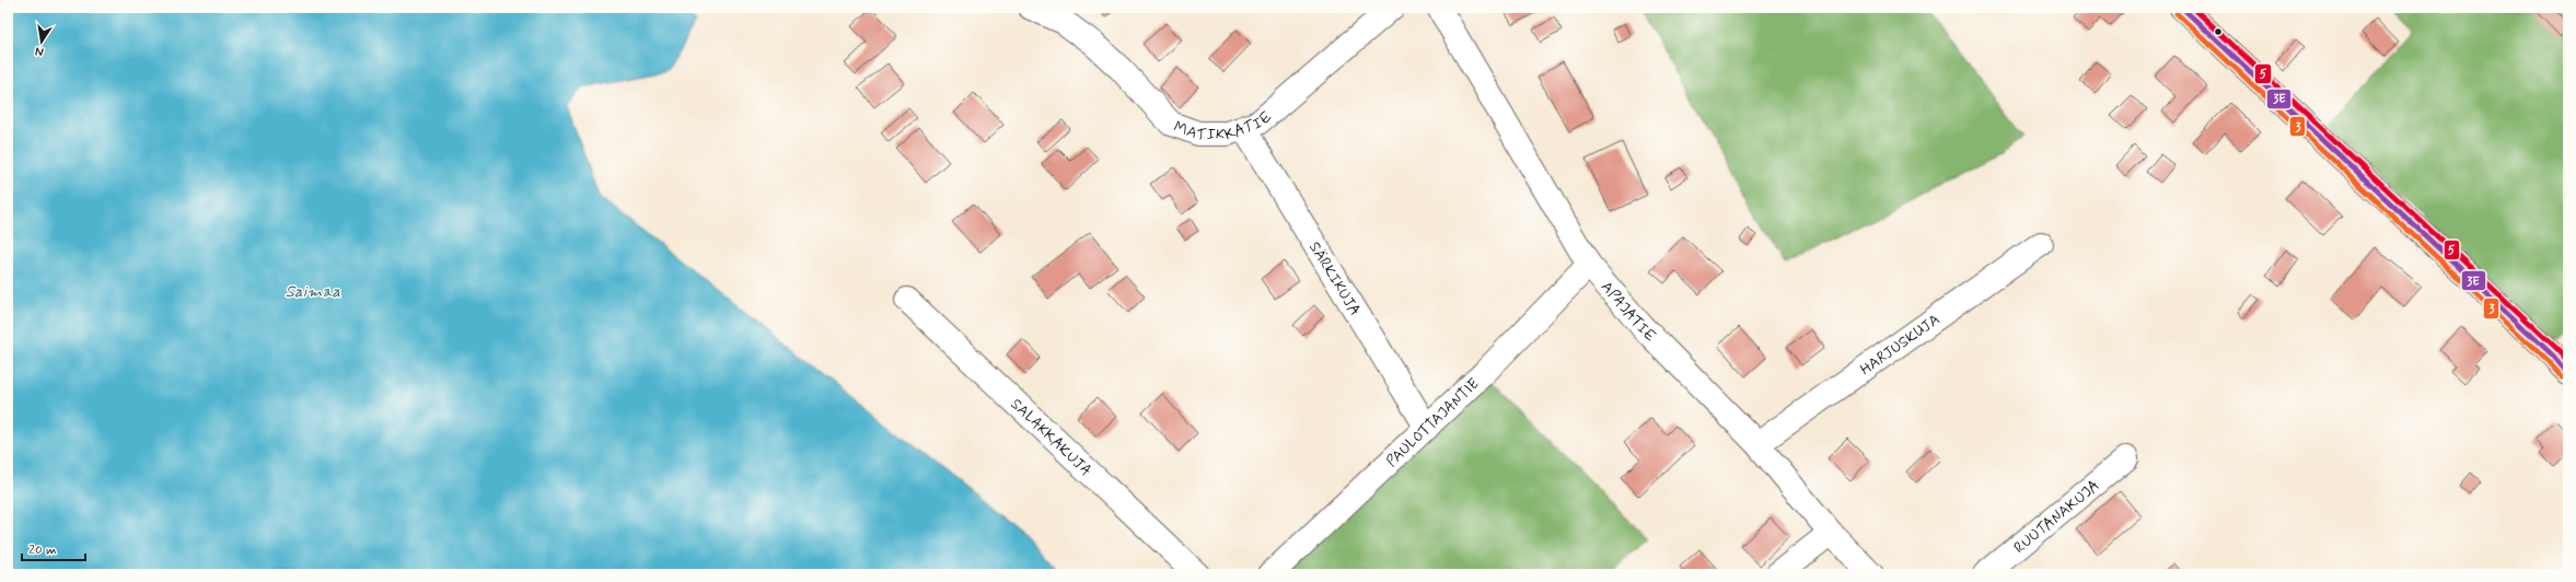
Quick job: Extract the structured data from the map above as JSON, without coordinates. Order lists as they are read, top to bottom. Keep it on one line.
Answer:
{"streets":{"street":["MATIKKATIE","SÄRKIKUJA","APAJATIE","HARJUSKUJA","PAULOTTAJANTIE","SALAKKAKUJA","RUUTANAKUJA"]},"crossings":[["MATIKKATIE","SÄRKIKUJA"],["SÄRKIKUJA","PAULOTTAJANTIE"],["APAJATIE","HARJUSKUJA"],["APAJATIE","PAULOTTAJANTIE"]],"water":["Saimaa"],"lines":["transit line 3E","transit line 5","transit line 3"],"scale_bar":"20 m","north":"bottom"}
